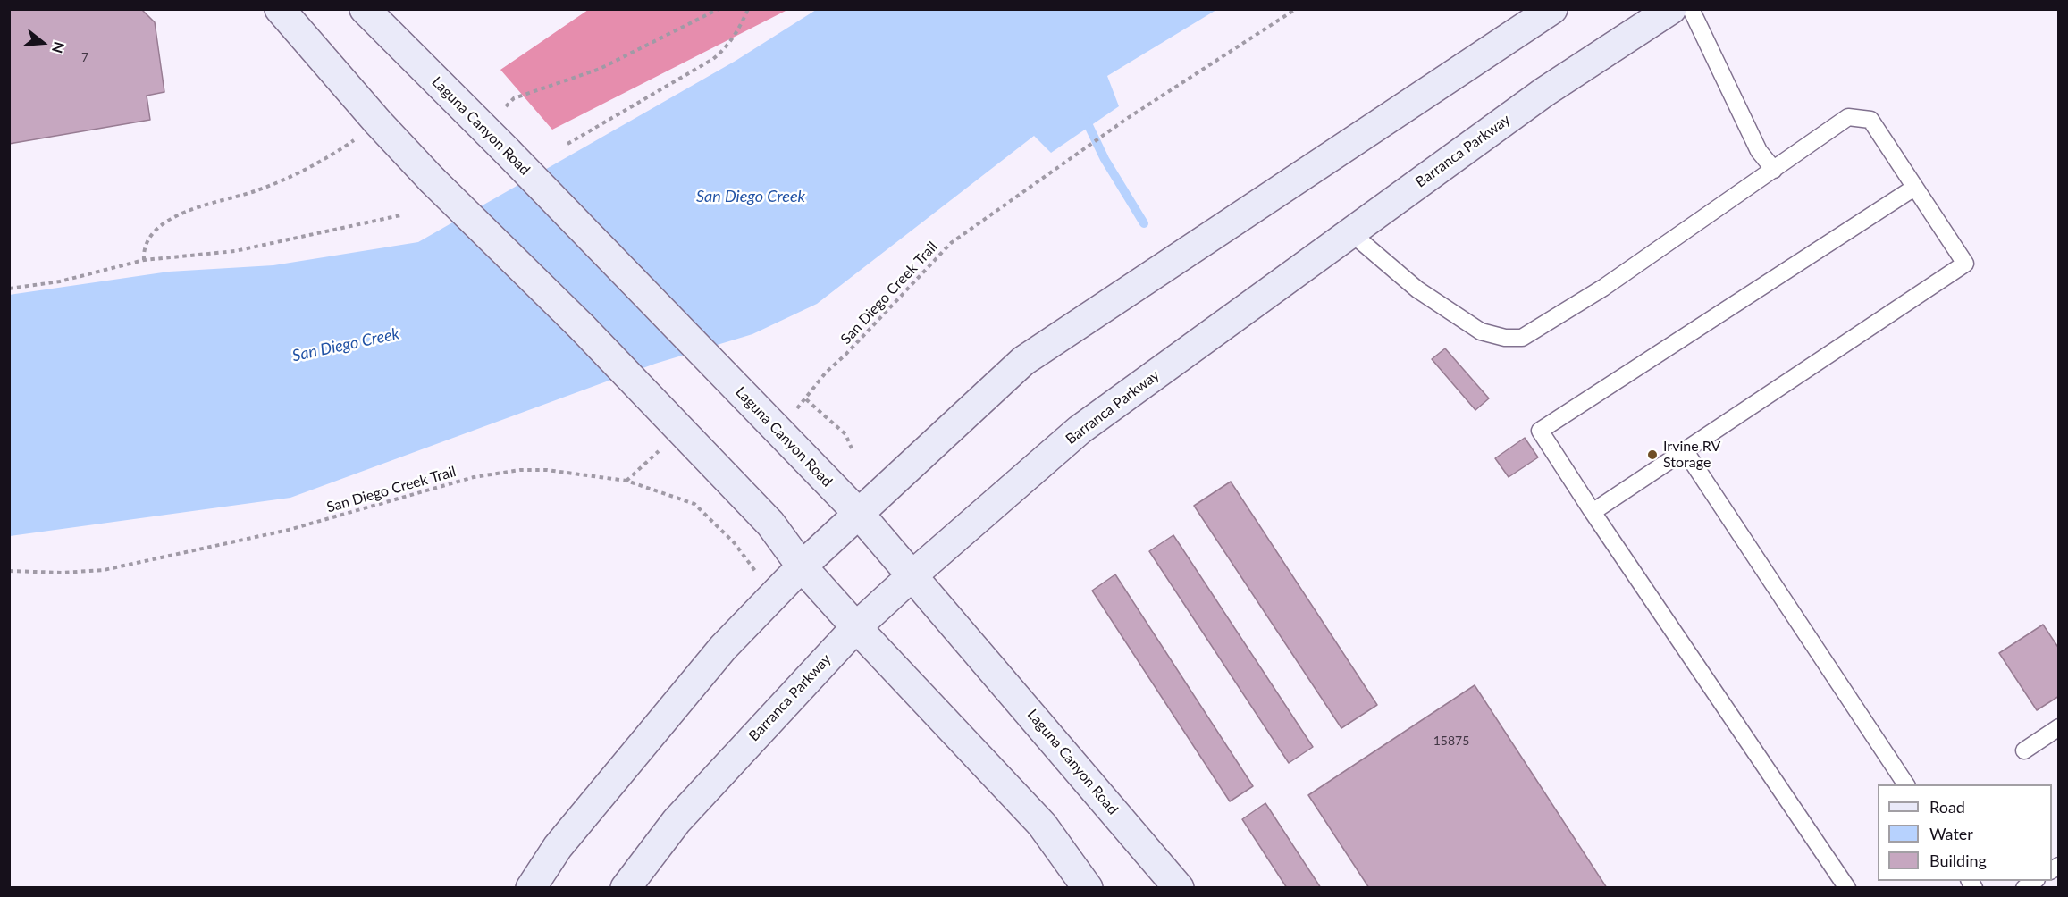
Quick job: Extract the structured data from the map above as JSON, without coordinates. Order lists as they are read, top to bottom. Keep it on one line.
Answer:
{"streets":{"main road":["Laguna Canyon Road","Barranca Parkway"],"path":["San Diego Creek Trail"]},"crossings":[["Laguna Canyon Road","Barranca Parkway"]],"water":["San Diego Creek"],"places":["Irvine RV Storage"],"house_numbers":["7","15875"],"legend":["Road","Water","Building"],"north":"right"}
